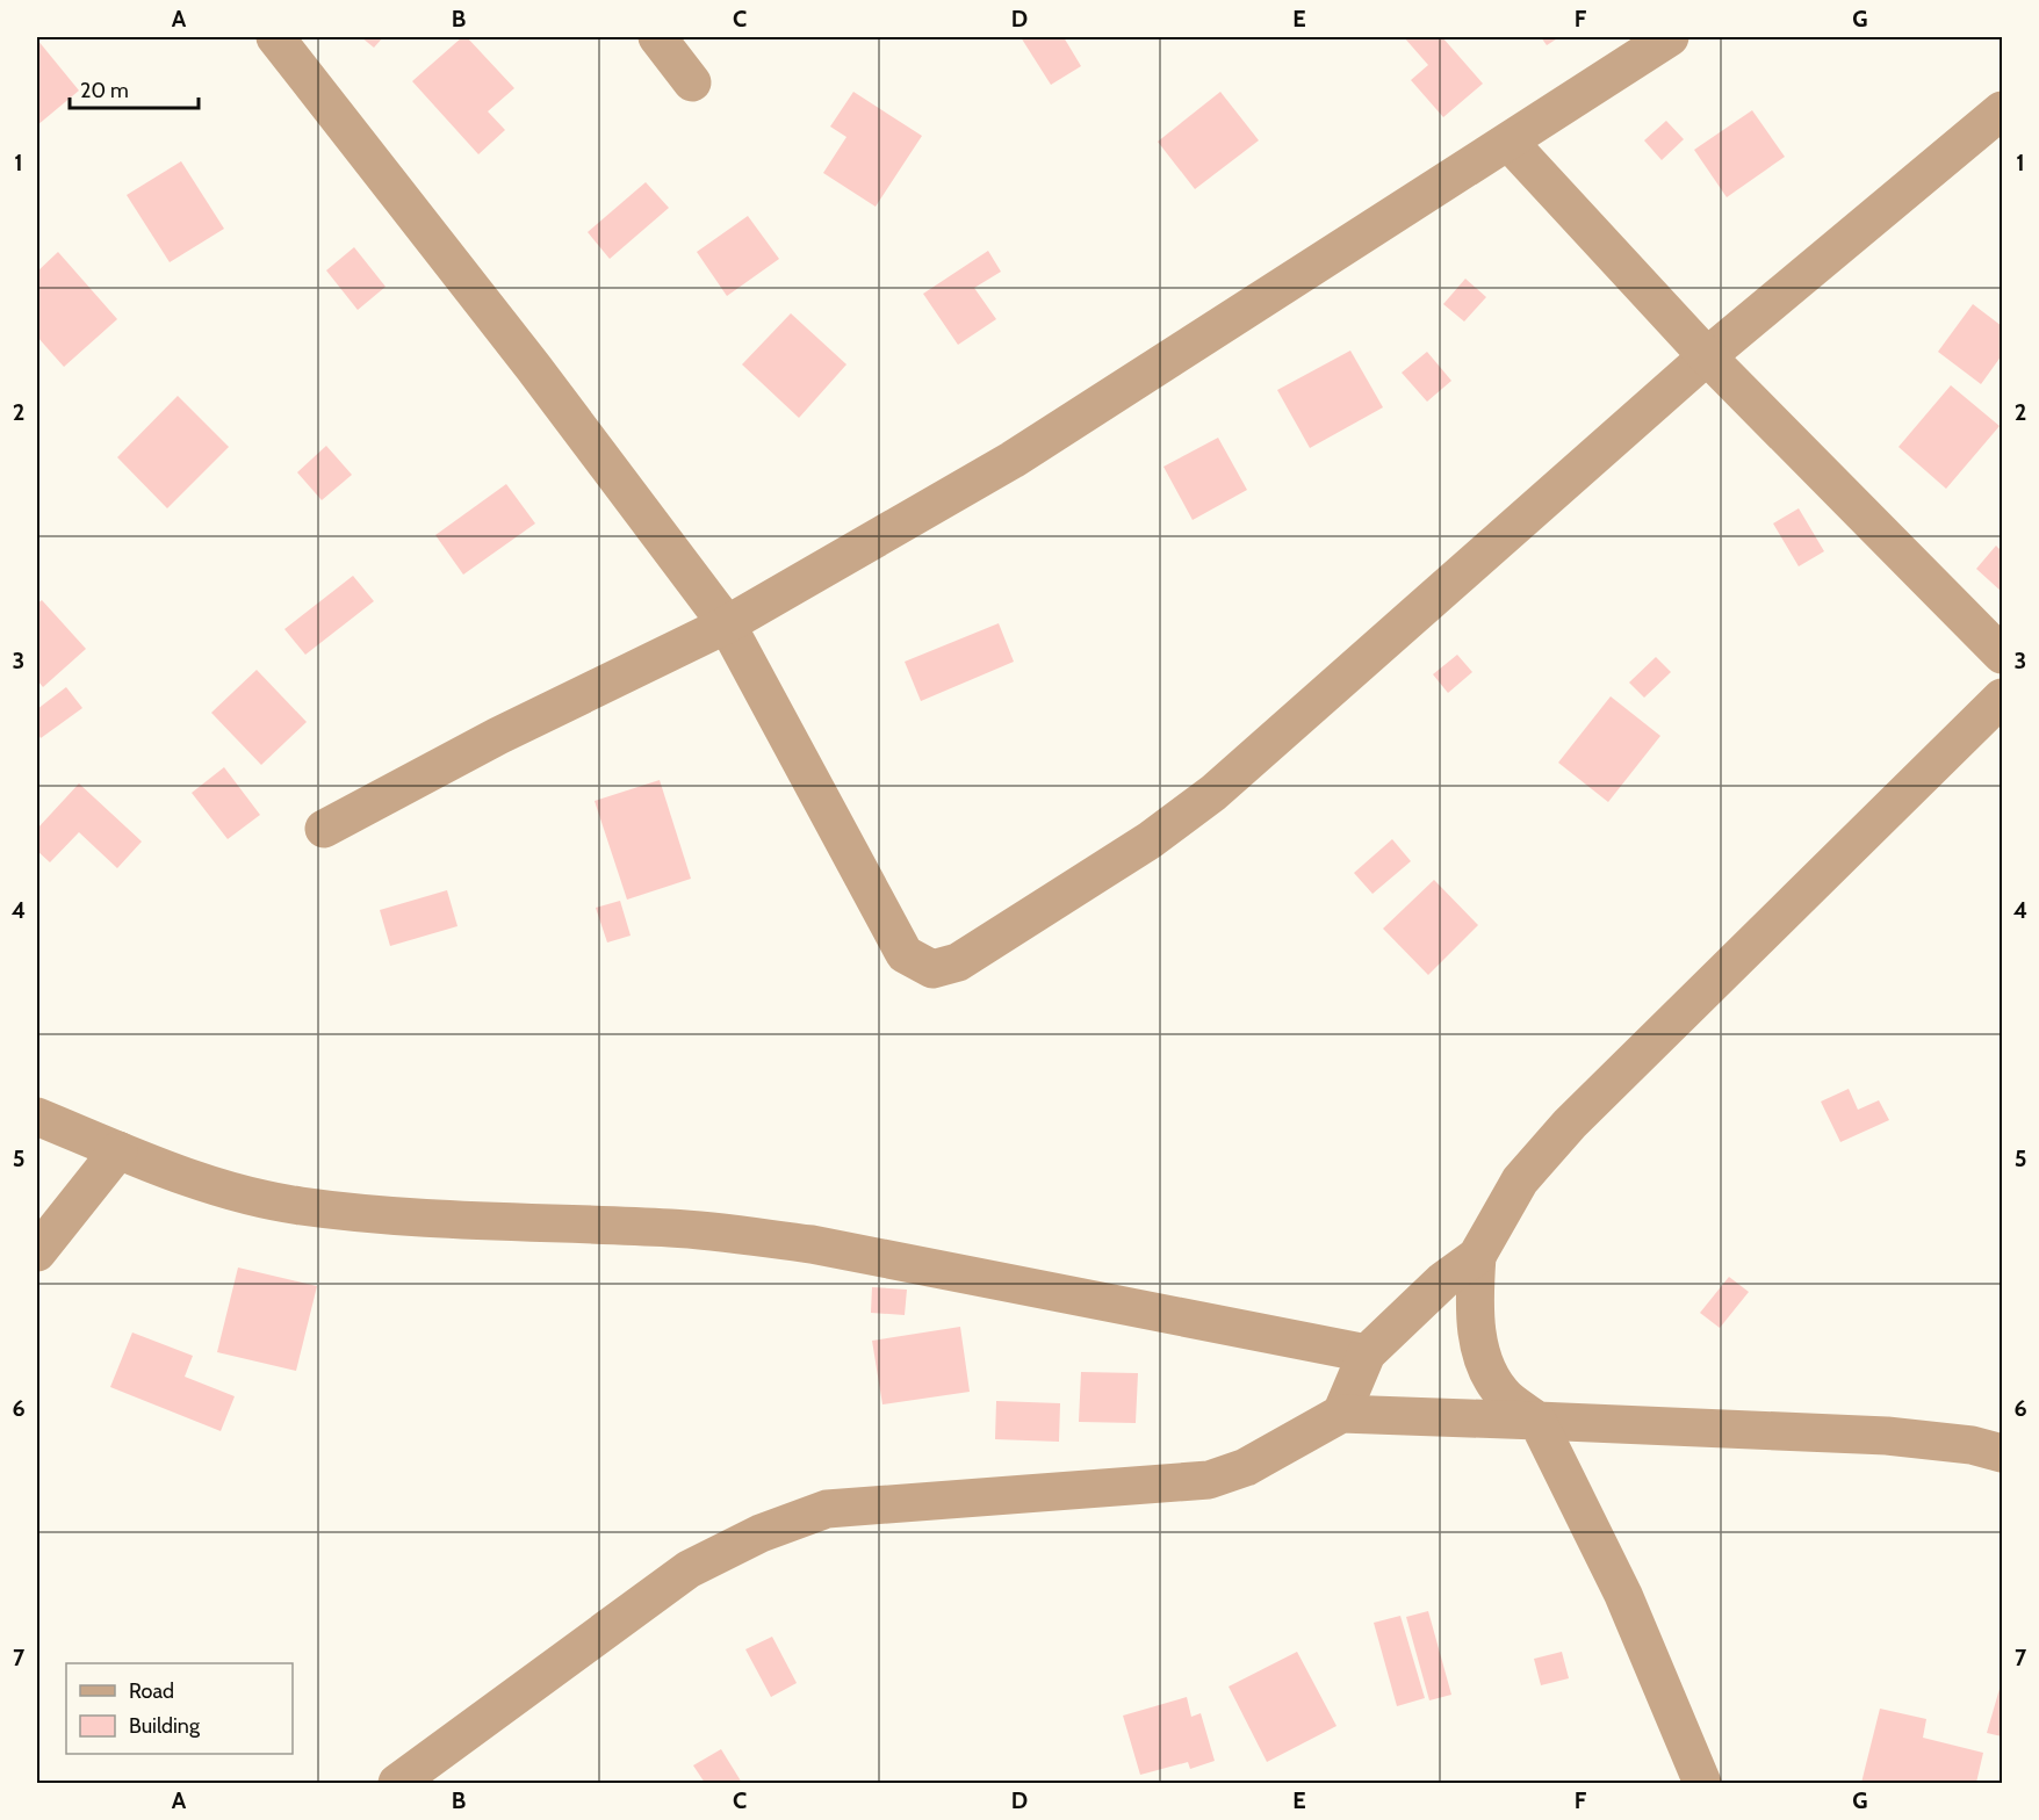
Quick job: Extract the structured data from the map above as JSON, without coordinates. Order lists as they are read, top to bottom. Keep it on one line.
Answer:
{"legend":["Road","Building"],"scale_bar":"20 m","grid":{"columns":["A","B","C","D","E","F","G"],"rows":["1","2","3","4","5","6","7"]}}
